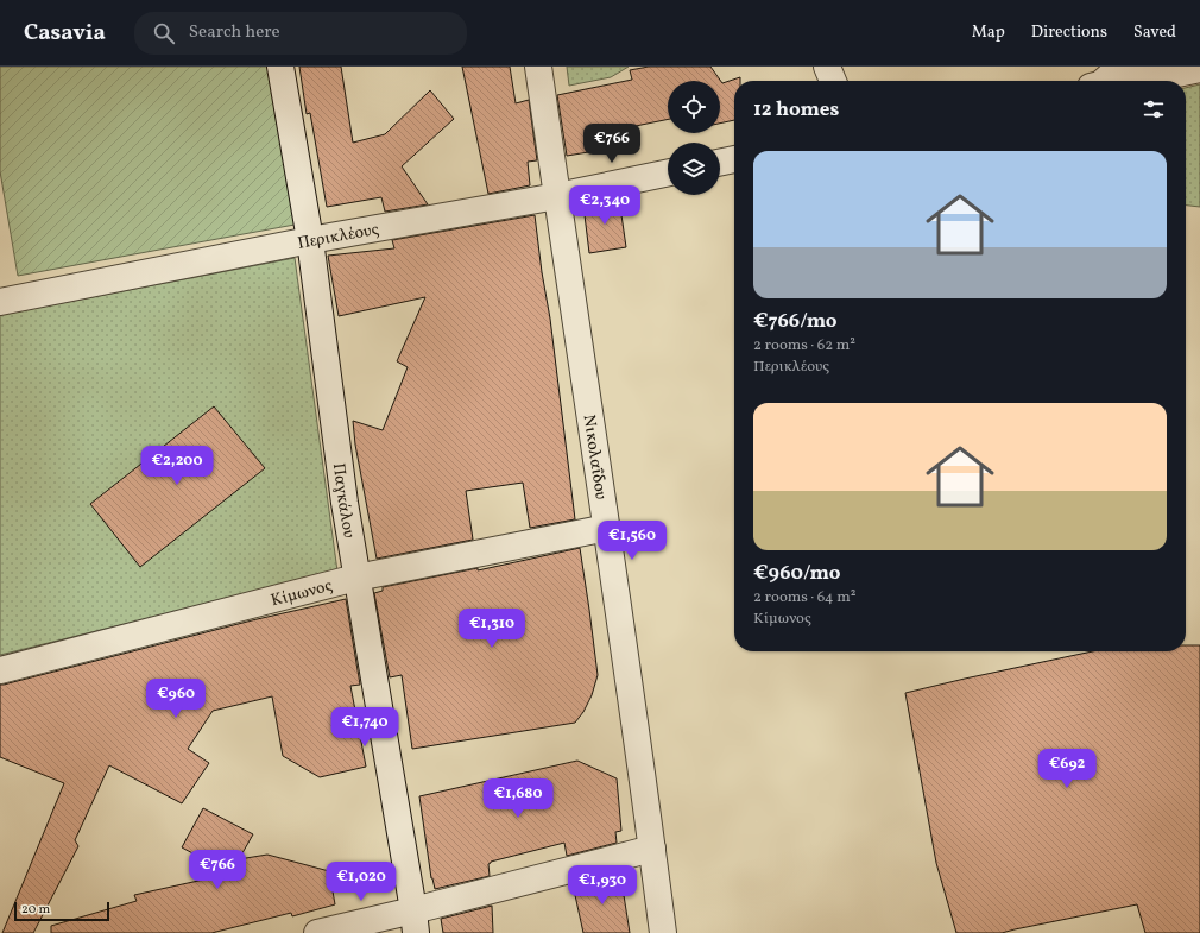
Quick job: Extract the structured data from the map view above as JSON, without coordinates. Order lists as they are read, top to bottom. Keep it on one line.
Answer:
{"streets":{"street":["Περικλέους","Νικολαΐδου","Παγκάλου","Κίμωνος"]},"crossings":[["Περικλέους","Νικολαΐδου"],["Περικλέους","Παγκάλου"],["Νικολαΐδου","Κίμωνος"],["Παγκάλου","Κίμωνος"]],"scale_bar":"20 m","page":{"header":"Casavia","search":"Search here","nav":["Map","Directions","Saved"],"heading":"12 homes","price":["€766","€2,340","€2,200","€1,560","€1,310","€960","€1,740","€692","€1,680","€766","€1,020","€1,930"],"list":[{"name":"€766/mo","note":"2 rooms · 62 m² · Περικλέους"},{"name":"€960/mo","note":"2 rooms · 64 m² · Κίμωνος"}],"scale":"20 m"}}
